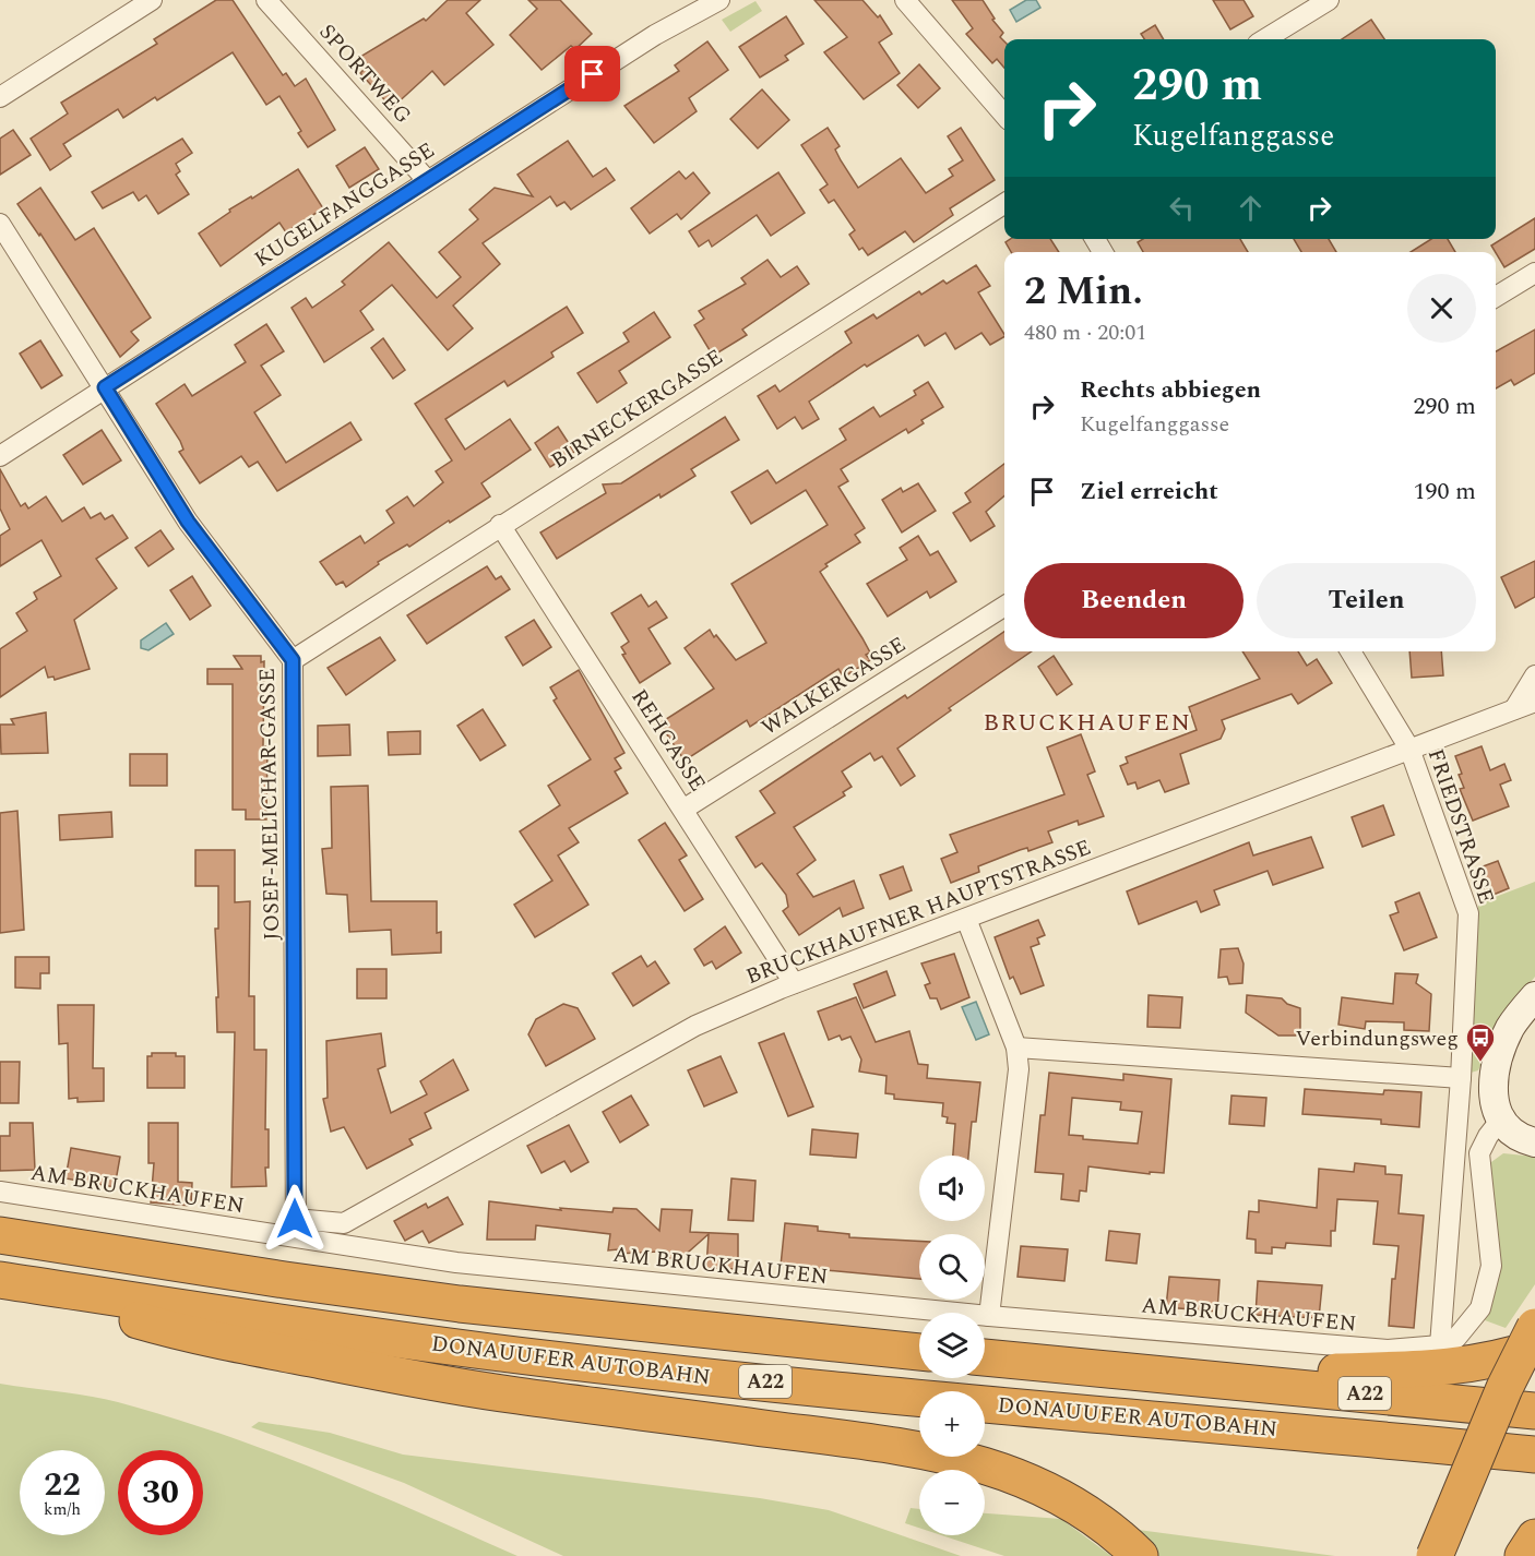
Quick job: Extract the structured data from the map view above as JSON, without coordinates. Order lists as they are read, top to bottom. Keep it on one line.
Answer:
{"streets":{"highway":["DONAUUFER AUTOBAHN","A22"],"street":["SPORTWEG","KUGELFANGGASSE","BIRNECKERGASSE","WALKERGASSE","REHGASSE","JOSEF-MELICHAR-GASSE","FRIEDSTRASSE","BRUCKHAUFNER HAUPTSTRASSE","AM BRUCKHAUFEN"]},"crossings":[["SPORTWEG","KUGELFANGGASSE"],["KUGELFANGGASSE","JOSEF-MELICHAR-GASSE"],["BIRNECKERGASSE","REHGASSE"],["BIRNECKERGASSE","JOSEF-MELICHAR-GASSE"],["WALKERGASSE","REHGASSE"],["REHGASSE","BRUCKHAUFNER HAUPTSTRASSE"],["JOSEF-MELICHAR-GASSE","AM BRUCKHAUFEN"],["FRIEDSTRASSE","BRUCKHAUFNER HAUPTSTRASSE"],["FRIEDSTRASSE","AM BRUCKHAUFEN"]],"districts":["BRUCKHAUFEN"],"places":{"bus stop":["Verbindungsweg"]},"page":{"turn":["290 m","Kugelfanggasse"],"heading":["2 Min.","480 m · 20:01"],"list":[{"name":"Rechts abbiegen","note":"Kugelfanggasse","value":"290 m"},{"name":"Ziel erreicht","value":"190 m"}],"buttons":["Beenden","Teilen"],"map_buttons":["+","−"],"speed":"22 km/h","limit":"30"}}
